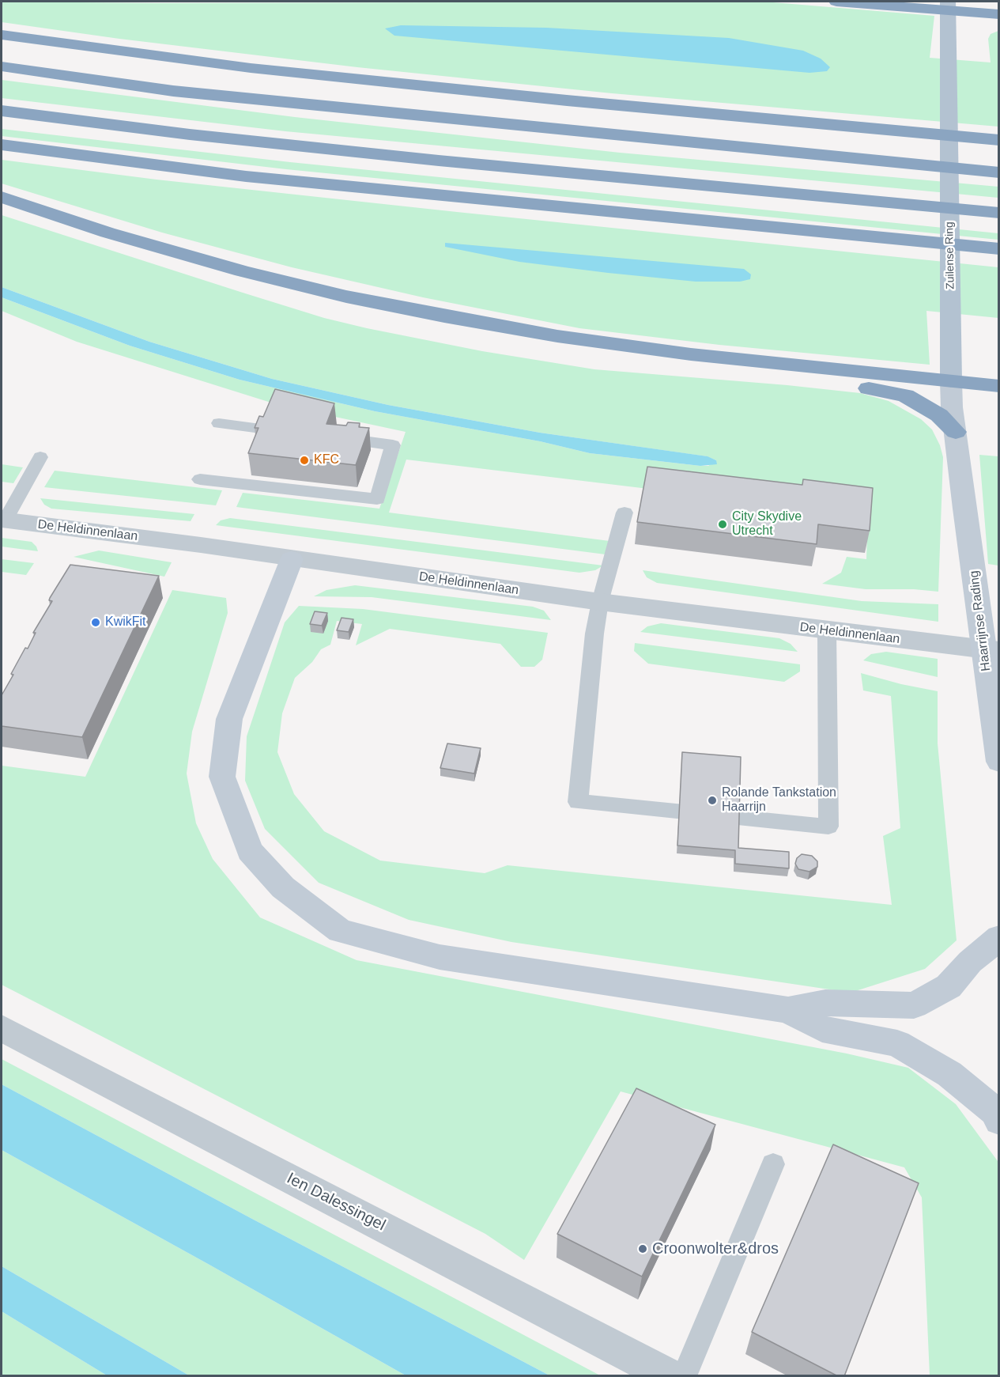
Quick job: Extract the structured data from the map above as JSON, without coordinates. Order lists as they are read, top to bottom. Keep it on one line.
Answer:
{"streets":{"main road":["Zuilense Ring","Haarrijnse Rading"],"street":["De Heldinnenlaan","Ien Dalessingel"]},"crossings":[["Zuilense Ring","Haarrijnse Rading"]],"places":["KFC","City Skydive Utrecht","KwikFit","Rolande Tankstation Haarrijn","Croonwolter&dros"]}
